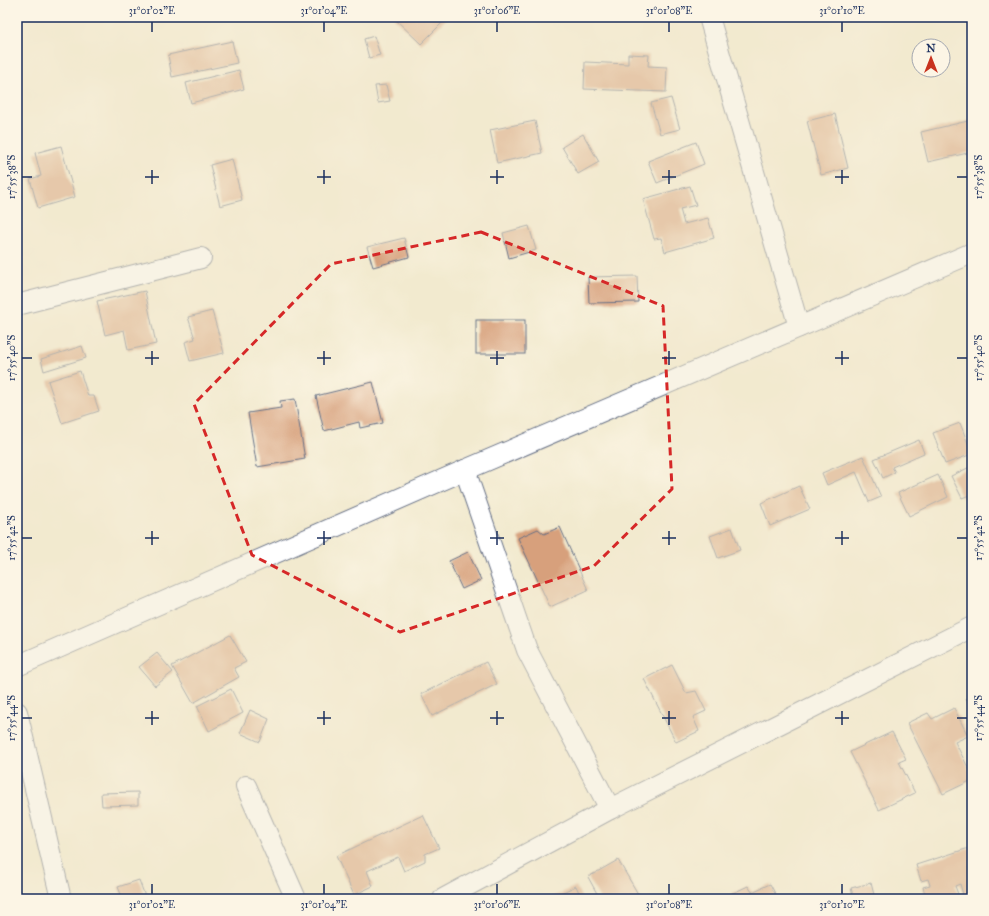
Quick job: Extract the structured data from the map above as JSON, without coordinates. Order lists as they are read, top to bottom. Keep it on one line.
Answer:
{"north":"top","coordinates":["31°01'02\"E","31°01'04\"E","31°01'06\"E","31°01'08\"E","31°01'10\"E","17°55'38\"S","17°55'40\"S","17°55'42\"S","17°55'44\"S"]}
